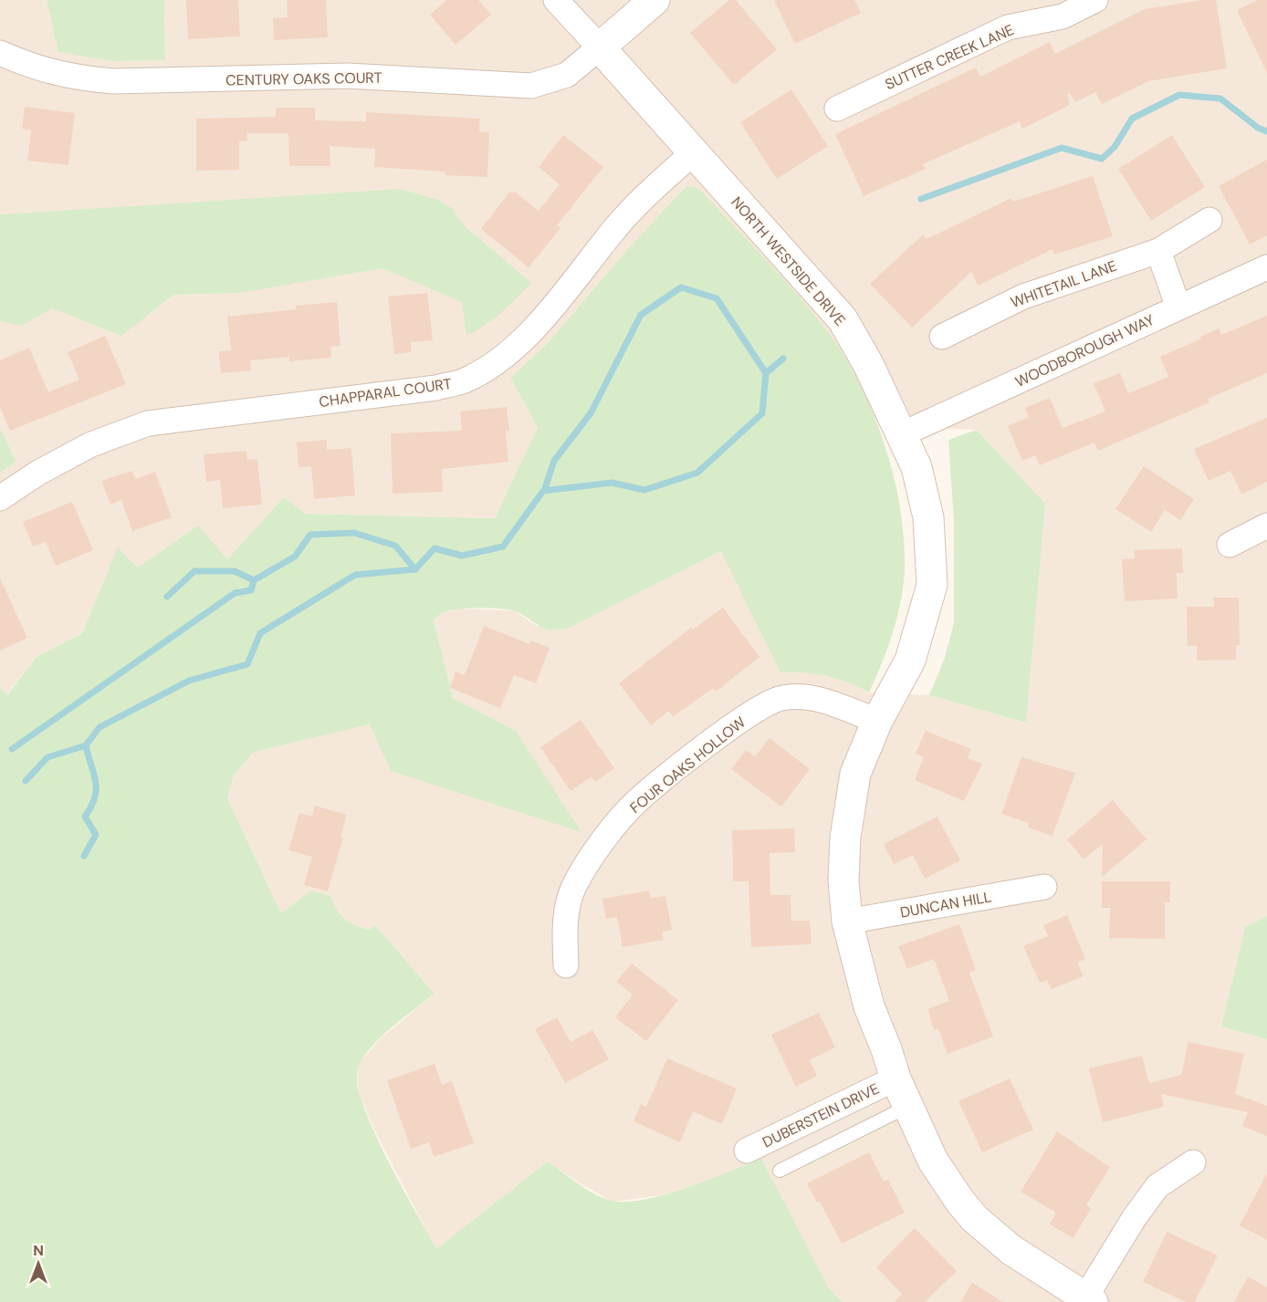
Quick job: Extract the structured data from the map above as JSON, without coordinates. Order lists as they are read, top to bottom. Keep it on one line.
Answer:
{"streets":{"street":["SUTTER CREEK LANE","CENTURY OAKS COURT","NORTH WESTSIDE DRIVE","WHITETAIL LANE","WOODBOROUGH WAY","CHAPPARAL COURT","FOUR OAKS HOLLOW","DUNCAN HILL","DUBERSTEIN DRIVE"]},"crossings":[["CENTURY OAKS COURT","NORTH WESTSIDE DRIVE"],["NORTH WESTSIDE DRIVE","WOODBOROUGH WAY"],["NORTH WESTSIDE DRIVE","CHAPPARAL COURT"],["NORTH WESTSIDE DRIVE","FOUR OAKS HOLLOW"],["NORTH WESTSIDE DRIVE","DUNCAN HILL"],["NORTH WESTSIDE DRIVE","DUBERSTEIN DRIVE"]],"north":"top"}
